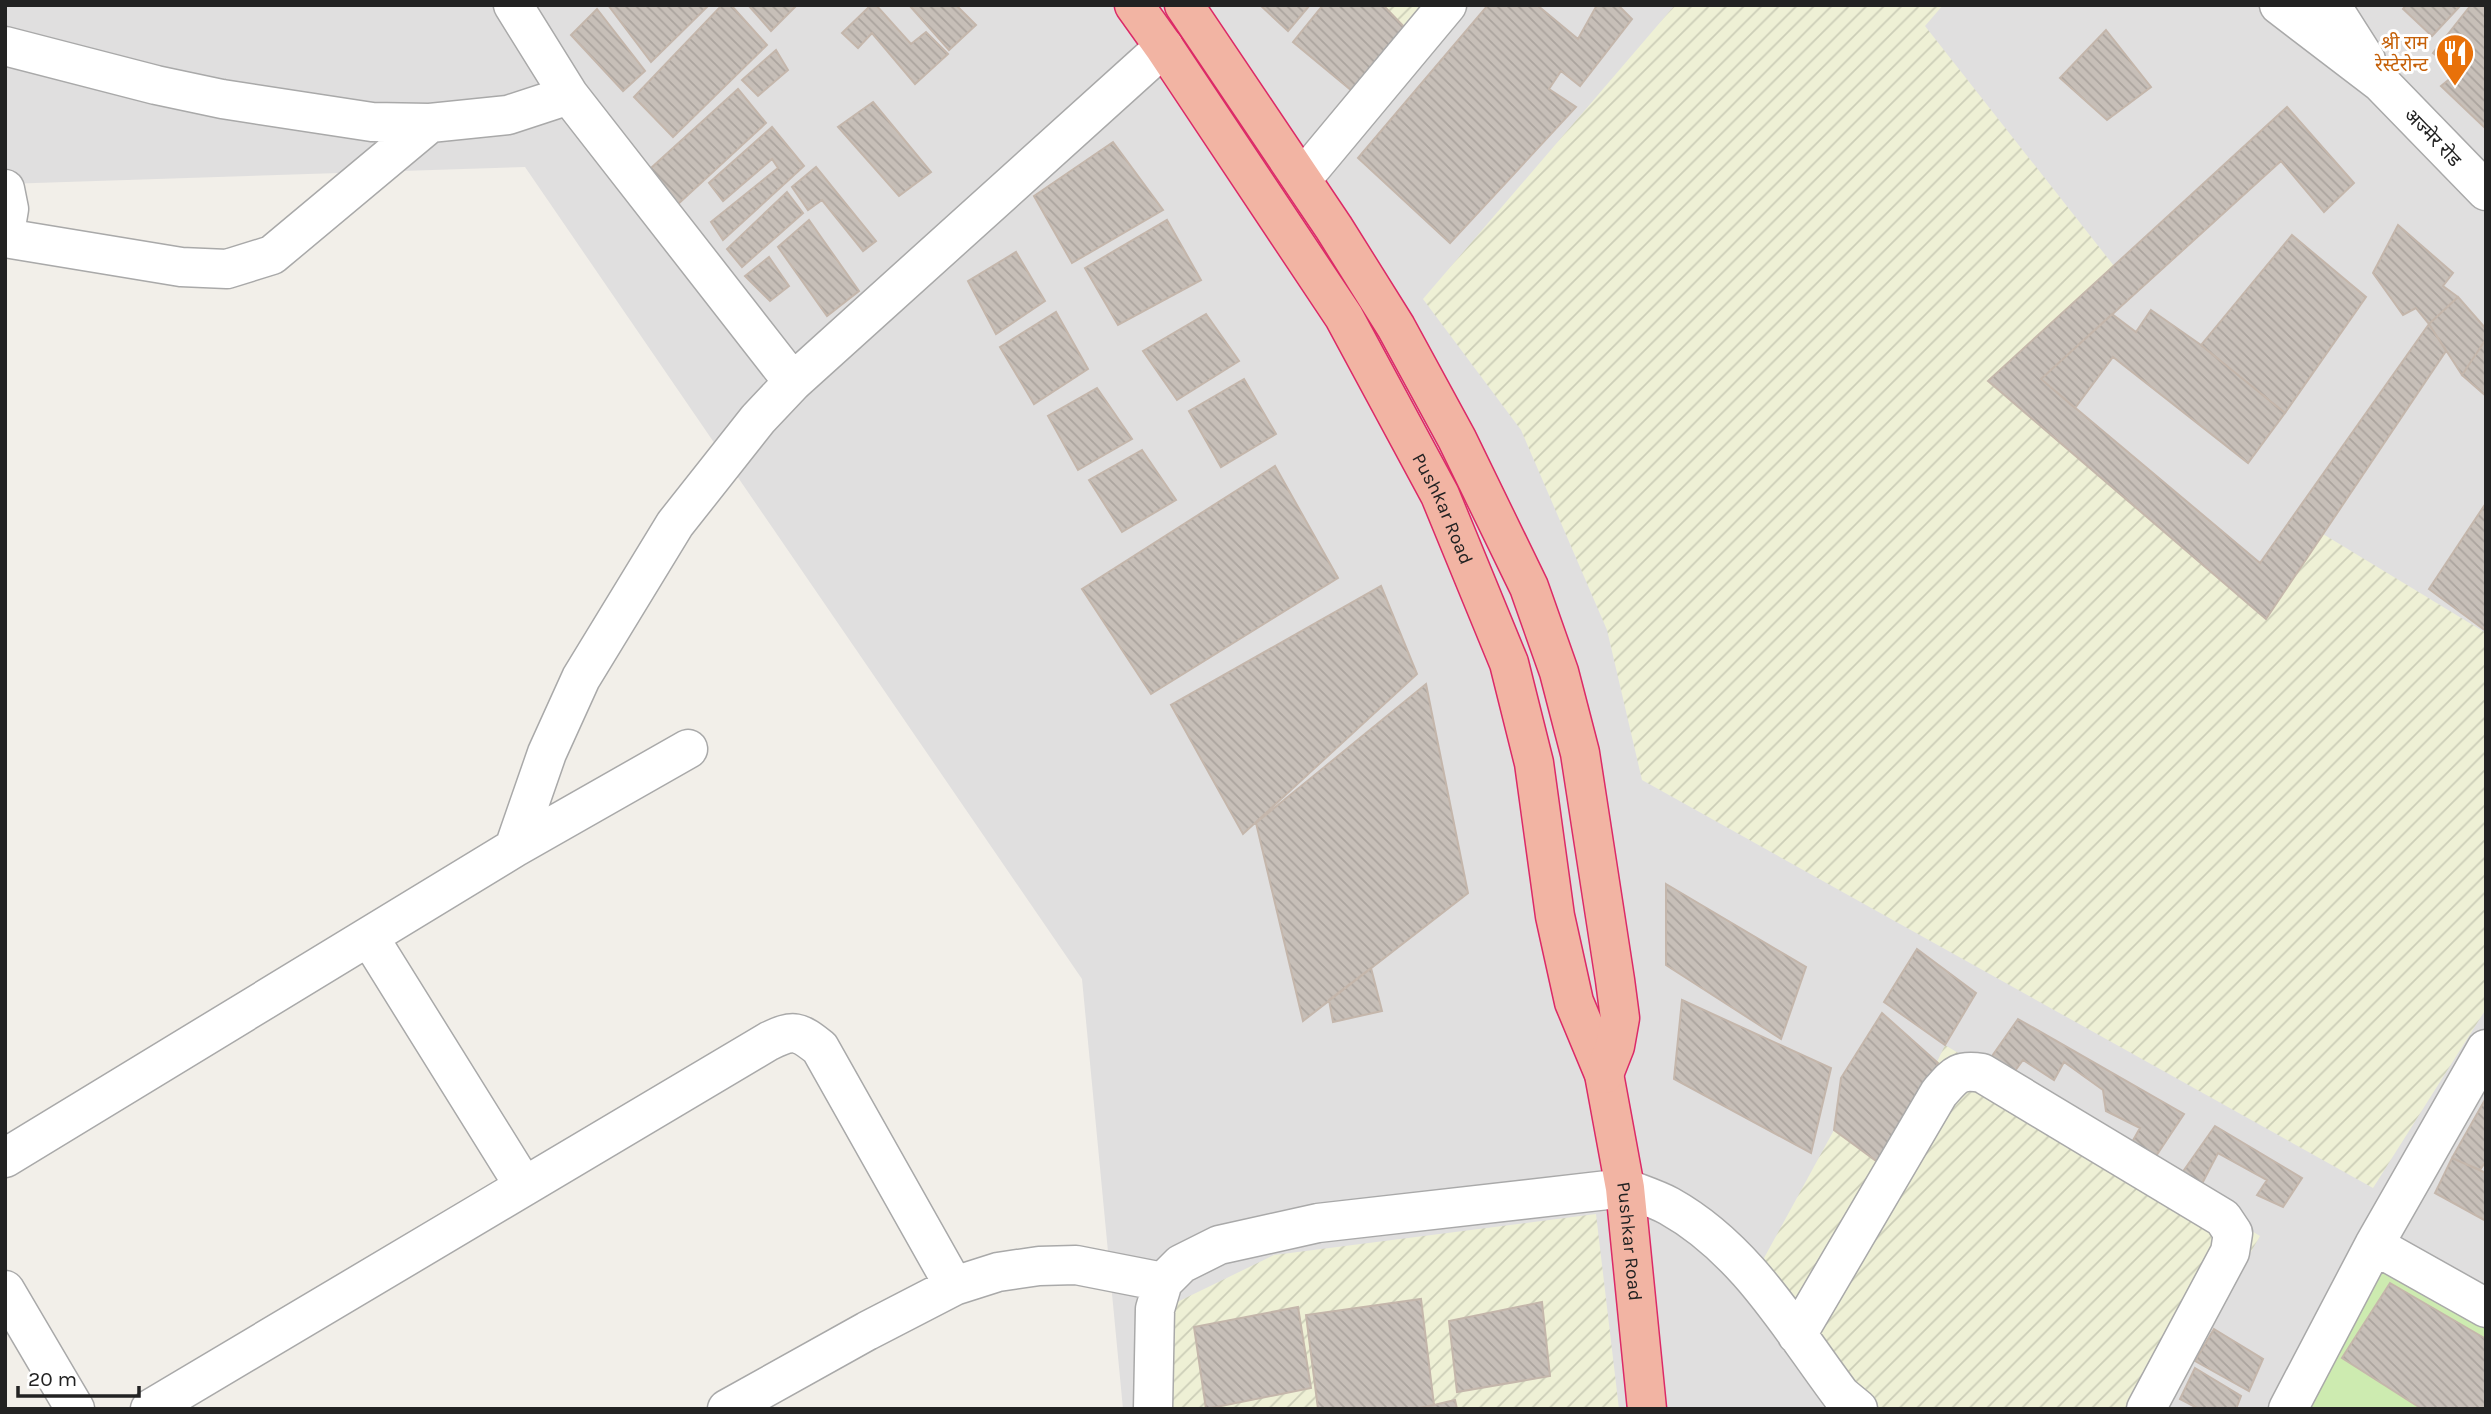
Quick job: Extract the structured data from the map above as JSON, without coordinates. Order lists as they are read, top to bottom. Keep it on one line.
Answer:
{"streets":{"highway":["Pushkar Road"],"street":["अज्मेर रोड"]},"places":{"restaurant":["श्री राम रेस्टेरोन्ट"]},"scale_bar":"20 m"}
